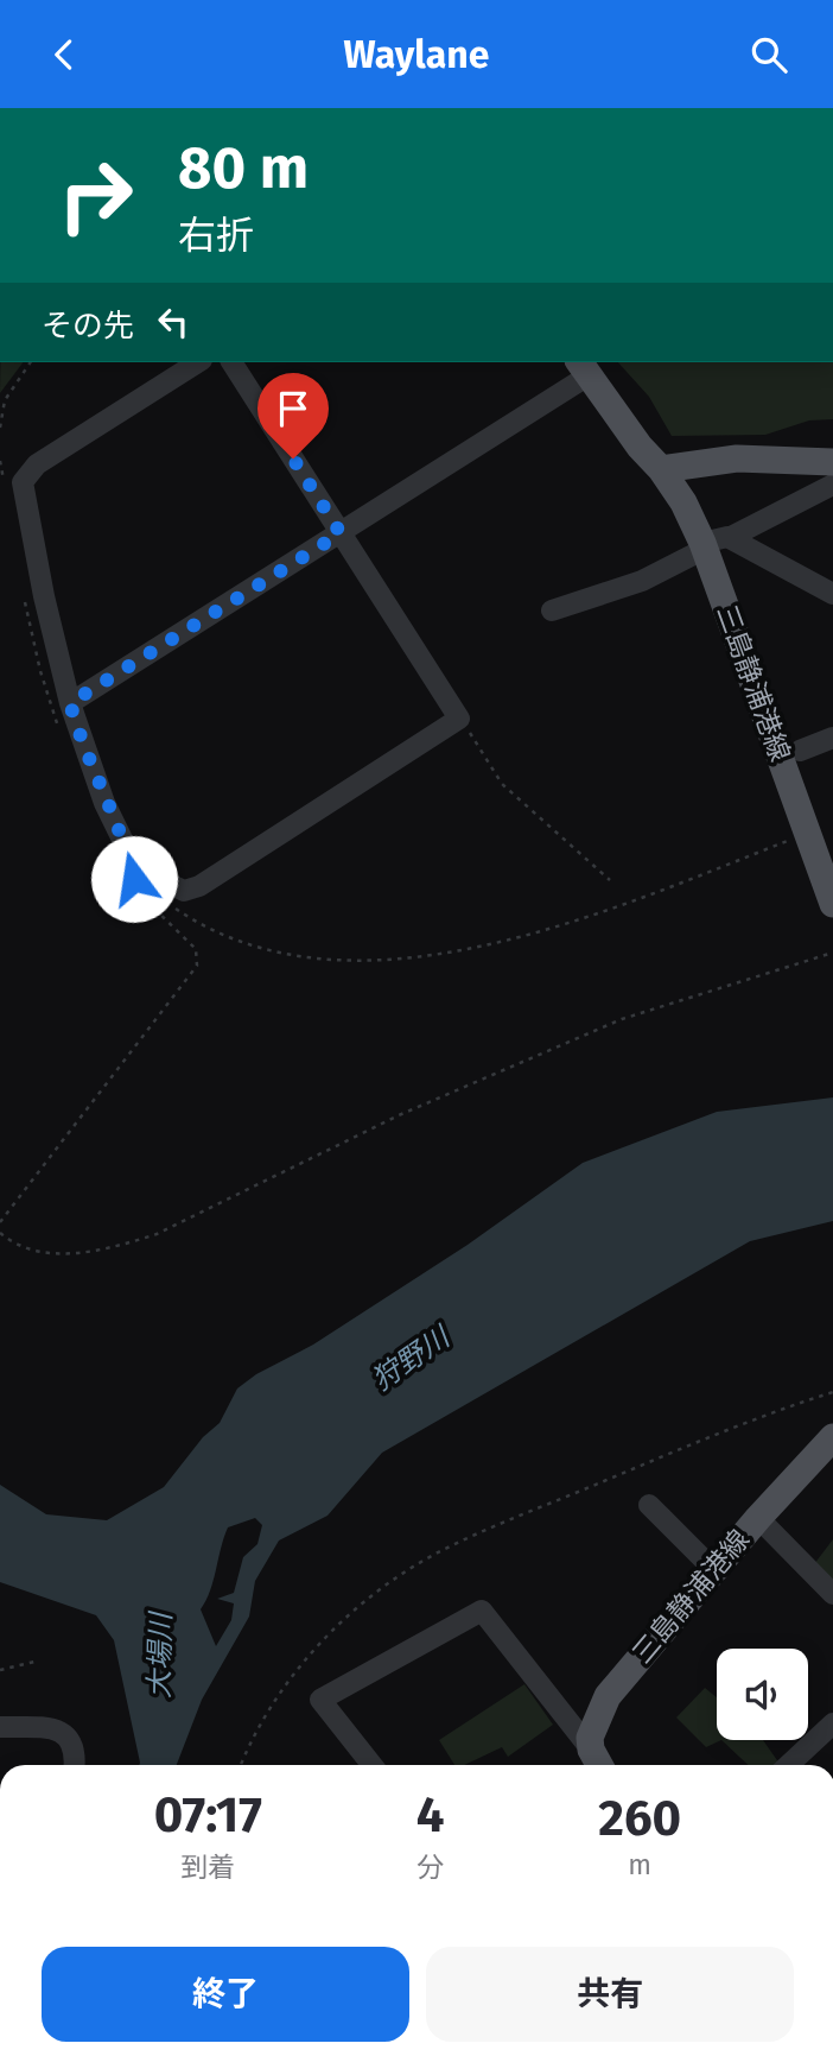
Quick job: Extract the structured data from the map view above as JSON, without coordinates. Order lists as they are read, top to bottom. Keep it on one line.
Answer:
{"streets":{"main road":["三島静浦港線"]},"water":["狩野川","大場川"],"page":{"header":"Waylane","turn":["80 m","右折"],"then":"その先","eta":["07:17","到着","4","分","260","m"],"buttons":["終了","共有"]}}
